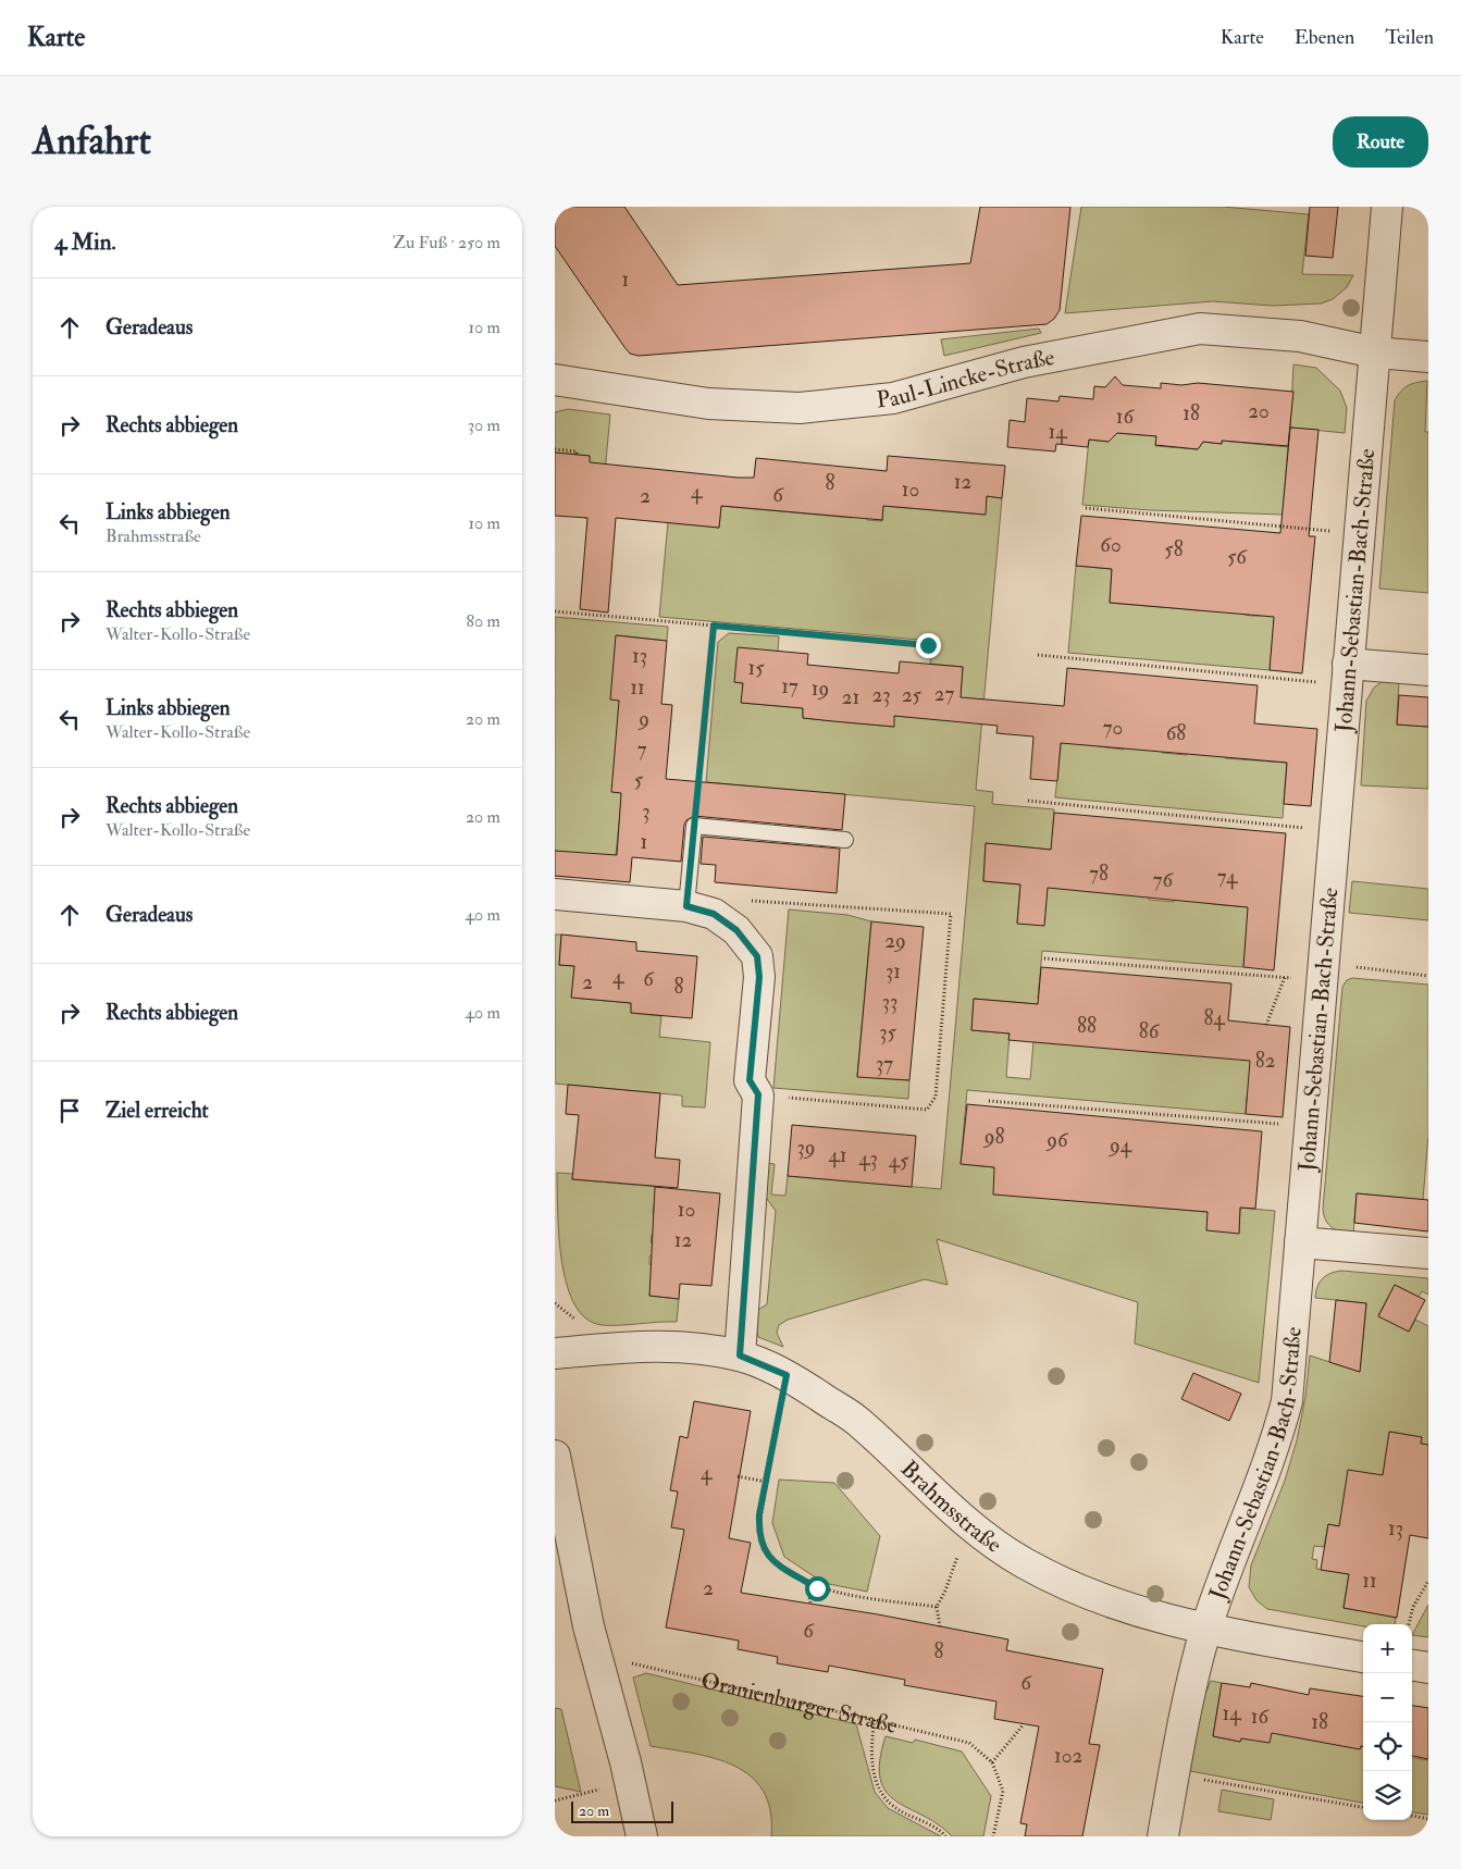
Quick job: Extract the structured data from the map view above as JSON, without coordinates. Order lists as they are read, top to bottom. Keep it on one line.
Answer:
{"streets":{"street":["Paul-Lincke-Straße","Johann-Sebastian-Bach-Straße","Brahmsstraße"],"path":["Oranienburger Straße"]},"crossings":[["Paul-Lincke-Straße","Johann-Sebastian-Bach-Straße"],["Johann-Sebastian-Bach-Straße","Brahmsstraße"]],"house_numbers":["1","20","18","16","14","12","8","10","4","6","2","60","58","56","13","15","17","11","19","27","23","25","21","9","70","68","7","5","3","1","78","74","76","29","31","4","6","2","8","33","84","88","86","35","82","37","98","96","94","39","41","43","45","10","12","4","13","11","2","6","8","6","14","16","18","102"],"scale_bar":"20 m","page":{"header":"Karte","nav":["Karte","Ebenen","Teilen"],"buttons":"Route","title":"Anfahrt","heading":["4 Min.","Zu Fuß · 250 m"],"list":[["Geradeaus","10 m"],["Rechts abbiegen","30 m"],["Links abbiegen","Brahmsstraße","10 m"],["Rechts abbiegen","Walter-Kollo-Straße","80 m"],["Links abbiegen","Walter-Kollo-Straße","20 m"],["Rechts abbiegen","Walter-Kollo-Straße","20 m"],["Geradeaus","40 m"],["Rechts abbiegen","40 m"],"Ziel erreicht"],"map_buttons":["+","−"],"scale":"20 m"}}
